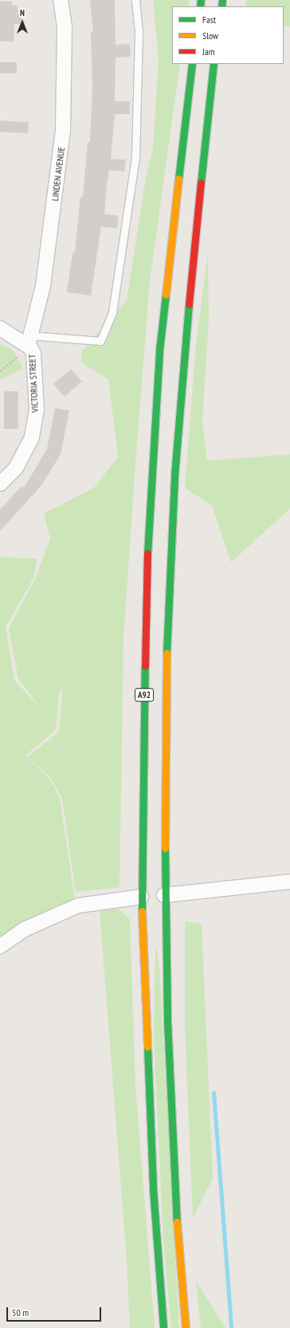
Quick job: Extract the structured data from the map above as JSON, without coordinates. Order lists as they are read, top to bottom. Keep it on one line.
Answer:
{"streets":{"highway":["A92"],"street":["LINDEN AVENUE","VICTORIA STREET"]},"crossings":[["LINDEN AVENUE","VICTORIA STREET"]],"legend":["Fast","Slow","Jam"],"scale_bar":"50 m","north":"top"}
